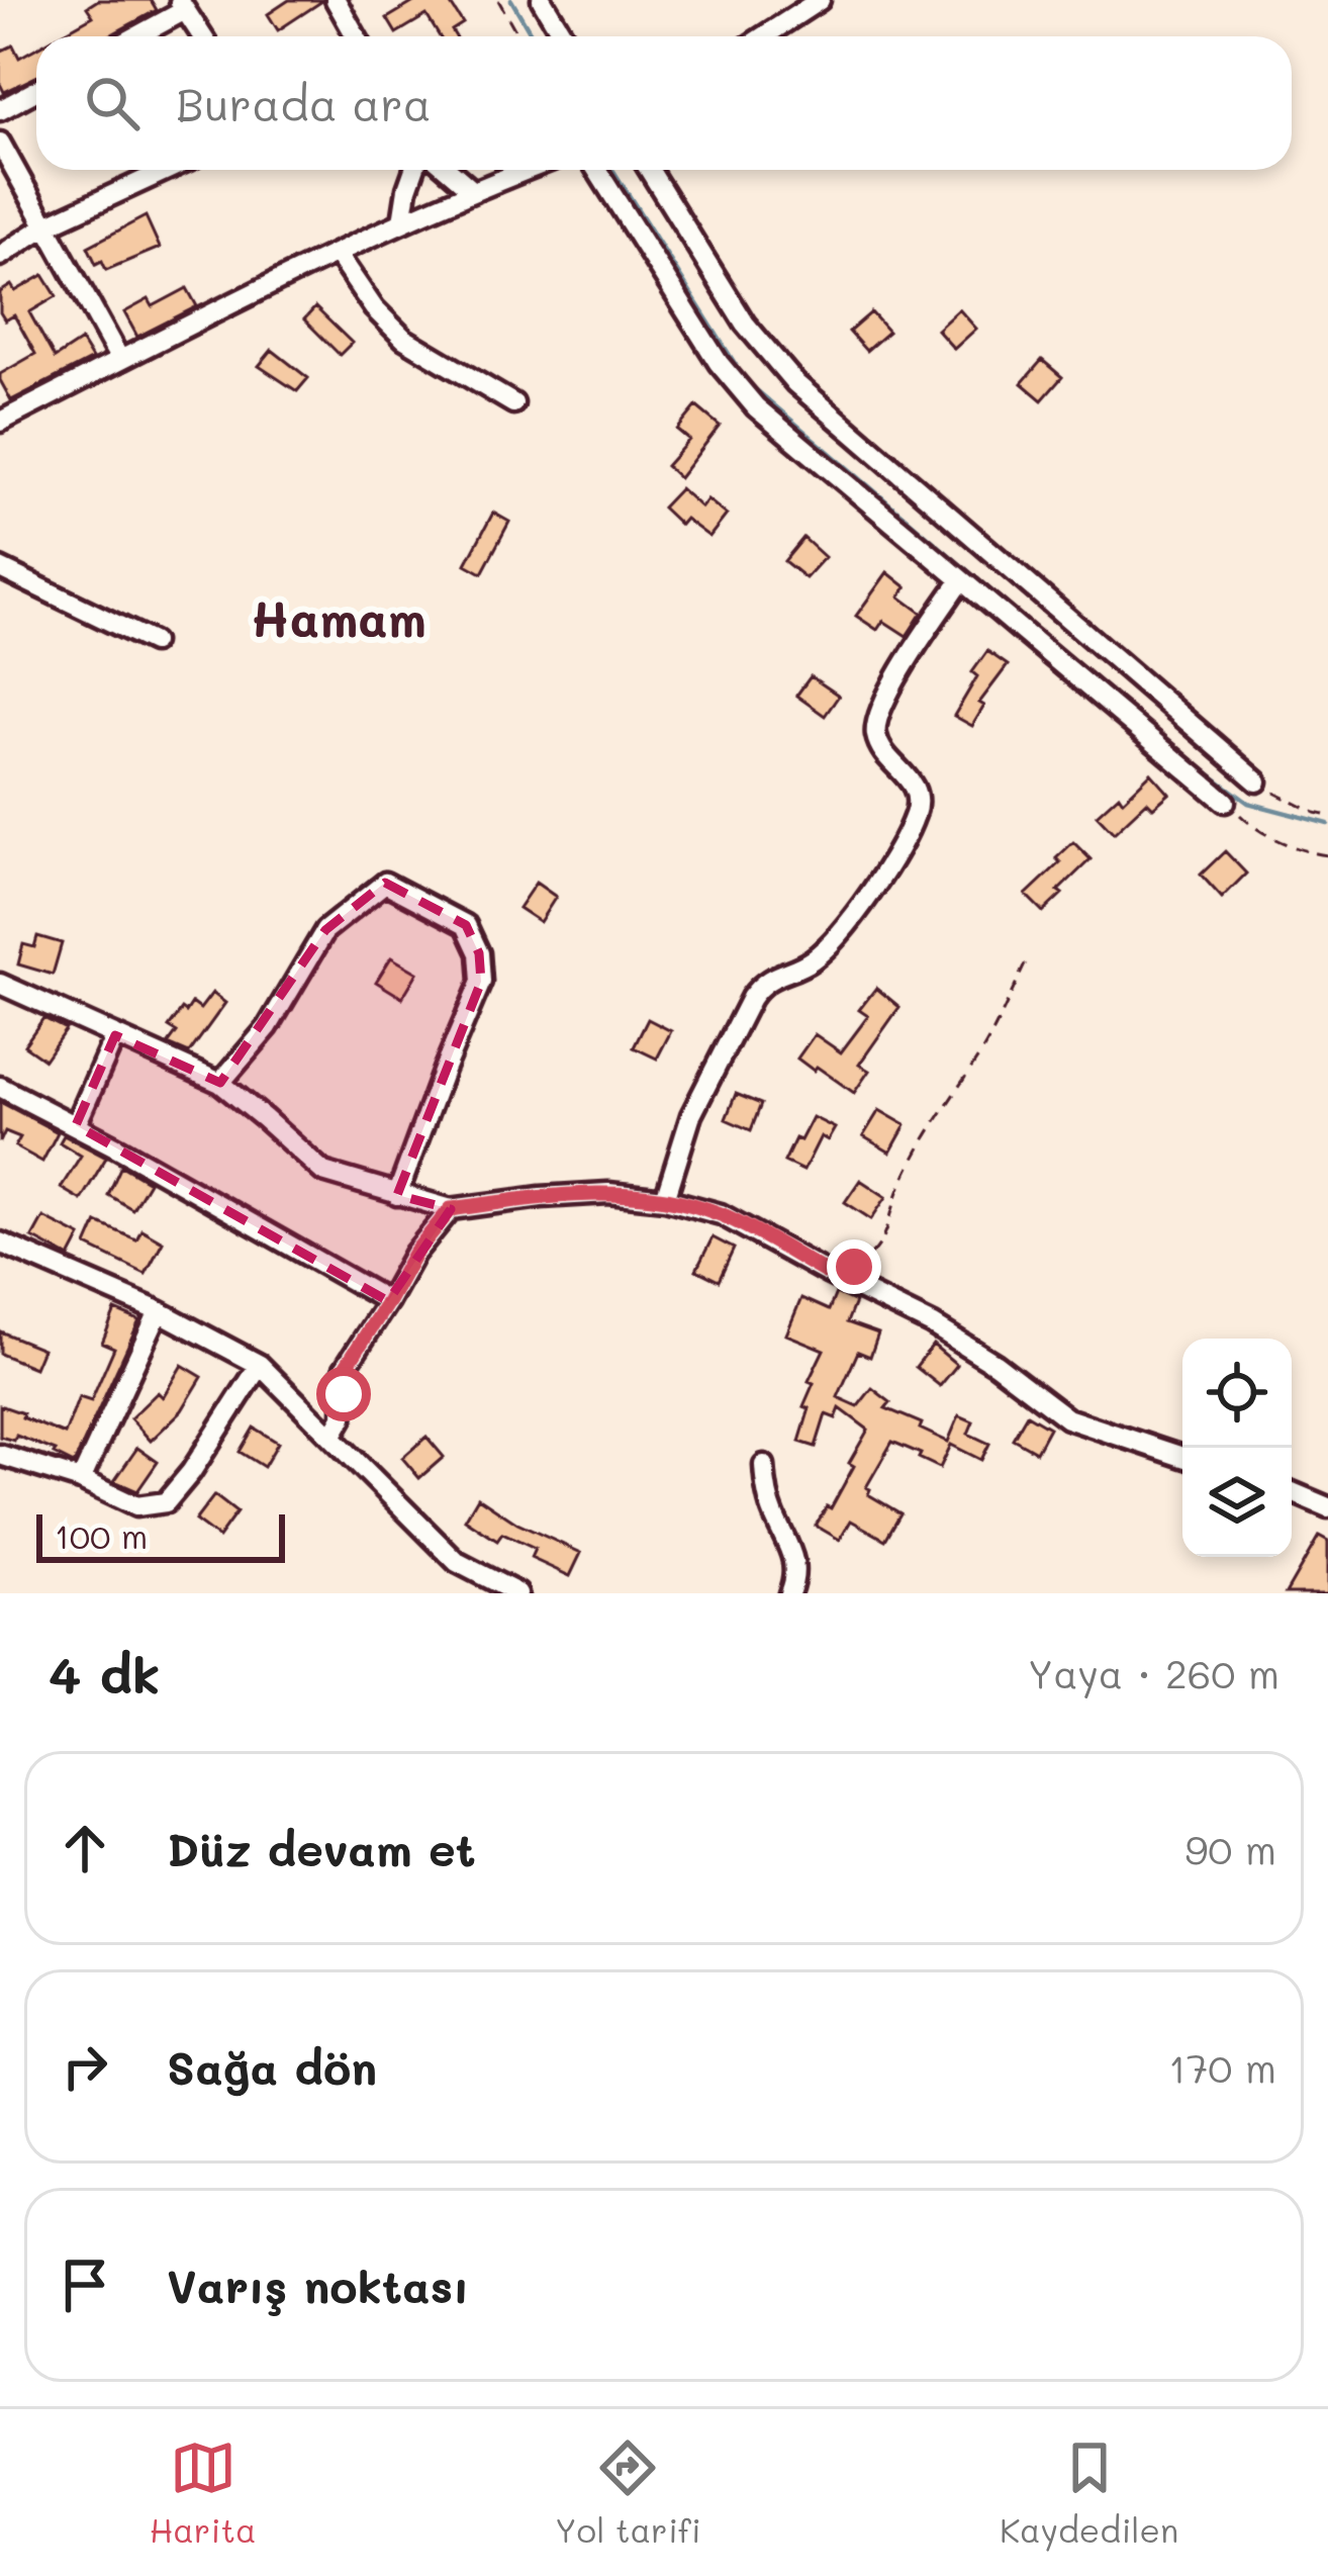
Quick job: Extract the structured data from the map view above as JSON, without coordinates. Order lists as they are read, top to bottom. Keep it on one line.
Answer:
{"districts":["Hamam"],"scale_bar":"100 m","page":{"search":"Burada ara","scale":"100 m","heading":["4 dk","Yaya · 260 m"],"list":[["Düz devam et","90 m"],["Sağa dön","170 m"],"Varış noktası"],"nav":["Harita","Yol tarifi","Kaydedilen"]}}
